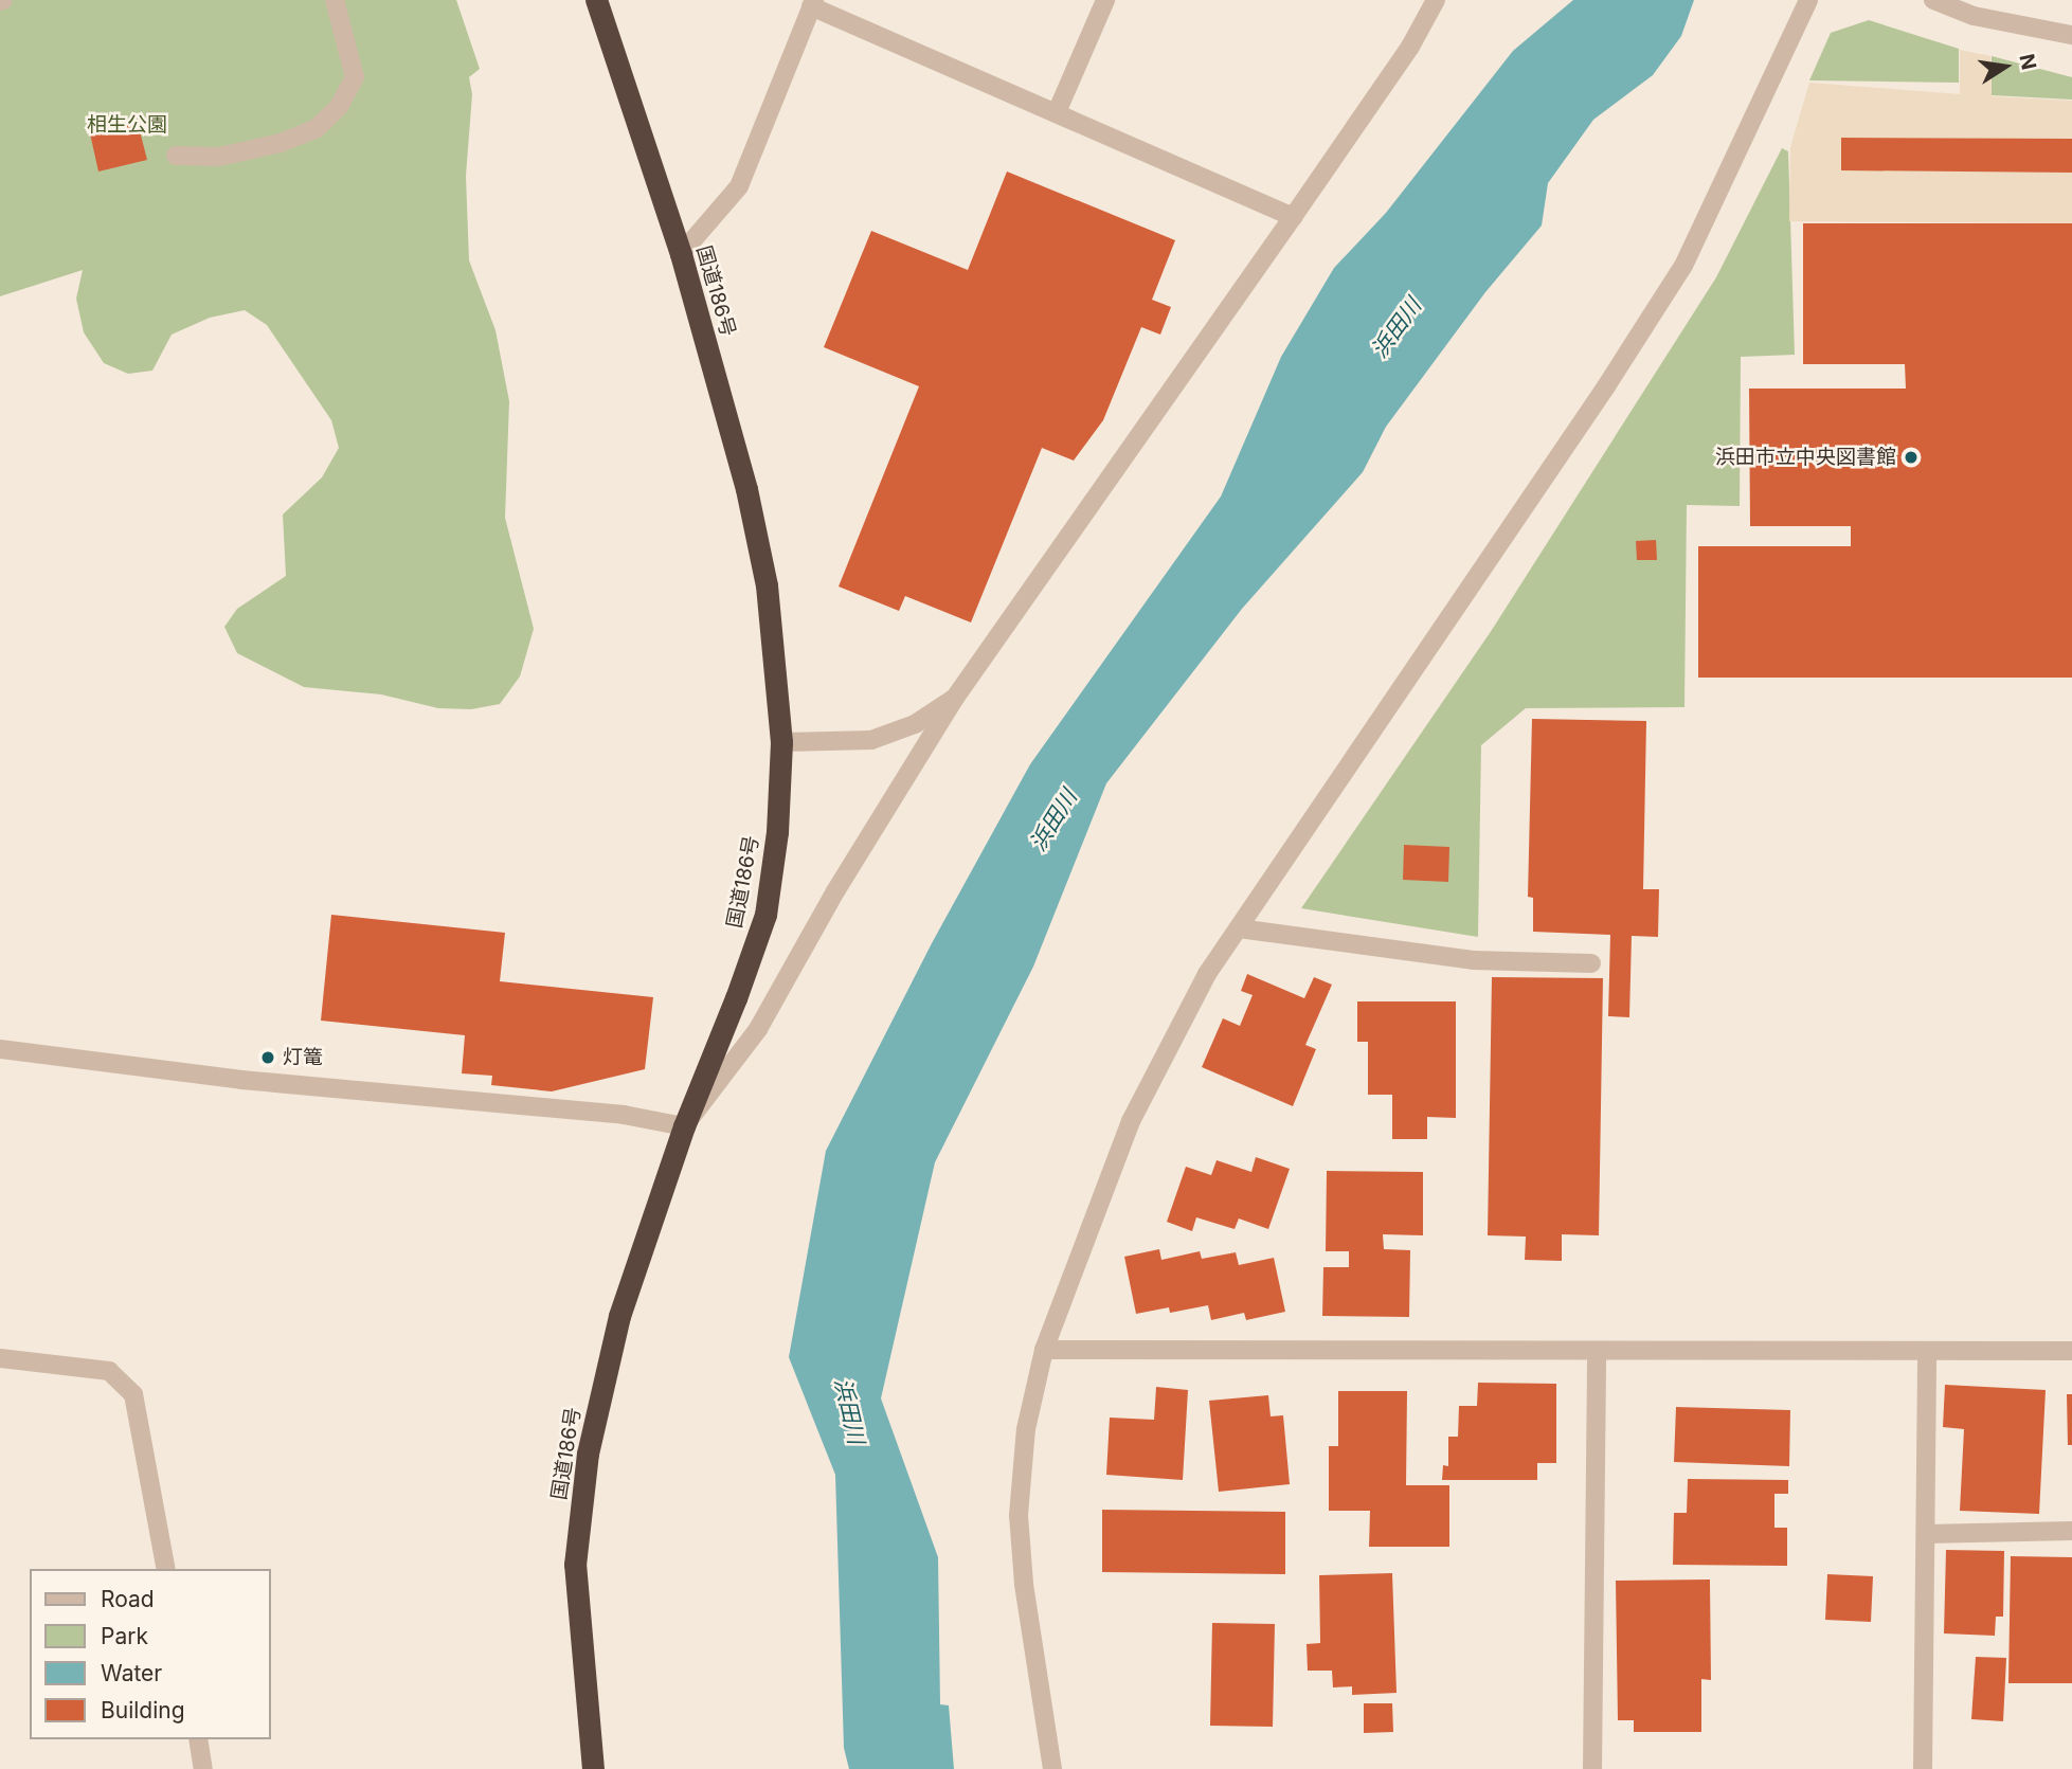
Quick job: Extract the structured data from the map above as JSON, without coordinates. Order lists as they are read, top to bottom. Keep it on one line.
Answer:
{"streets":{"highway":["国道186号"]},"water":["浜田川"],"parks":["相生公園"],"places":["浜田市立中央図書館","灯篭"],"legend":["Road","Park","Water","Building"],"north":"right"}
